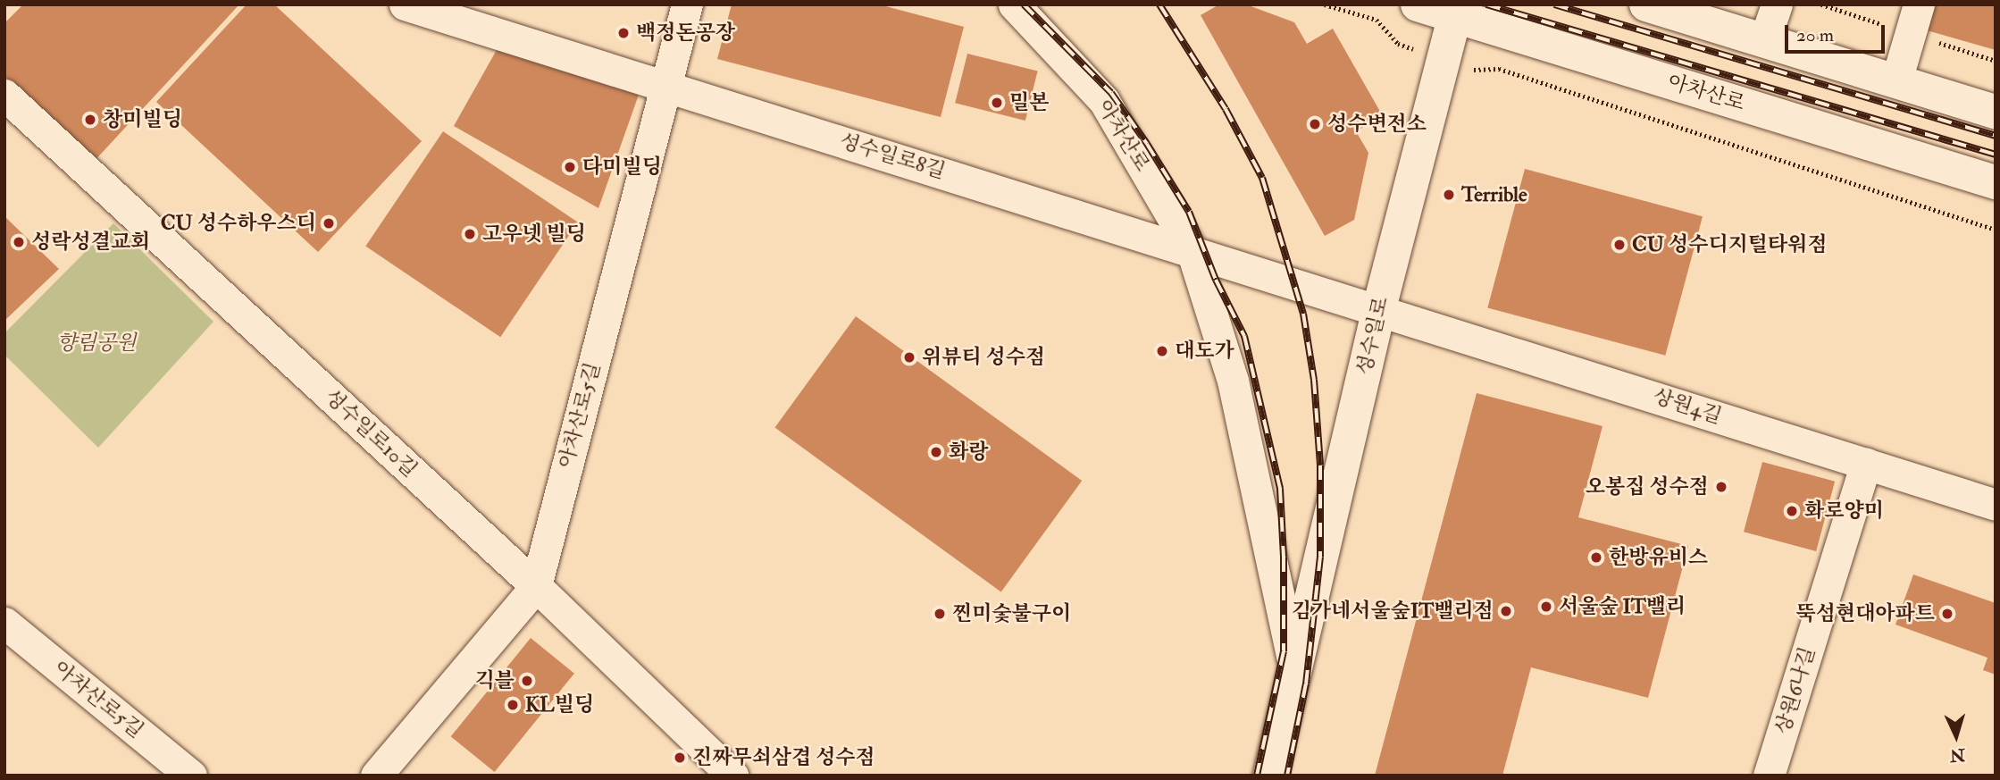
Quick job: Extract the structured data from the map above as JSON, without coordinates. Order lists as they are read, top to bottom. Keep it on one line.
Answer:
{"streets":{"main road":["아차산로","성수일로"],"street":["성수일로8길","상원4길","아차산로5길","성수일로10길","상원6나길"]},"crossings":[["아차산로","성수일로8길"],["아차산로","성수일로"],["성수일로8길","성수일로"],["성수일로8길","상원4길"],["성수일로8길","아차산로5길"],["성수일로","상원4길"],["상원4길","상원6나길"],["아차산로5길","성수일로10길"]],"parks":["향림공원"],"places":["백정돈공장","밀본","창미빌딩","성수변전소","다미빌딩","Terrible","CU 성수하우스디","고우넷 빌딩","성락성결교회","CU 성수디지털타워점","대도가","위뷰티 성수점","화랑","오봉집 성수점","화로양미","한방유비스","서울숲 IT밸리","김가네서울숲IT밸리점","찐미숯불구이","뚝섬현대아파트","긱블","KL빌딩","진짜무쇠삼겹 성수점"],"scale_bar":"20 m","north":"bottom"}
